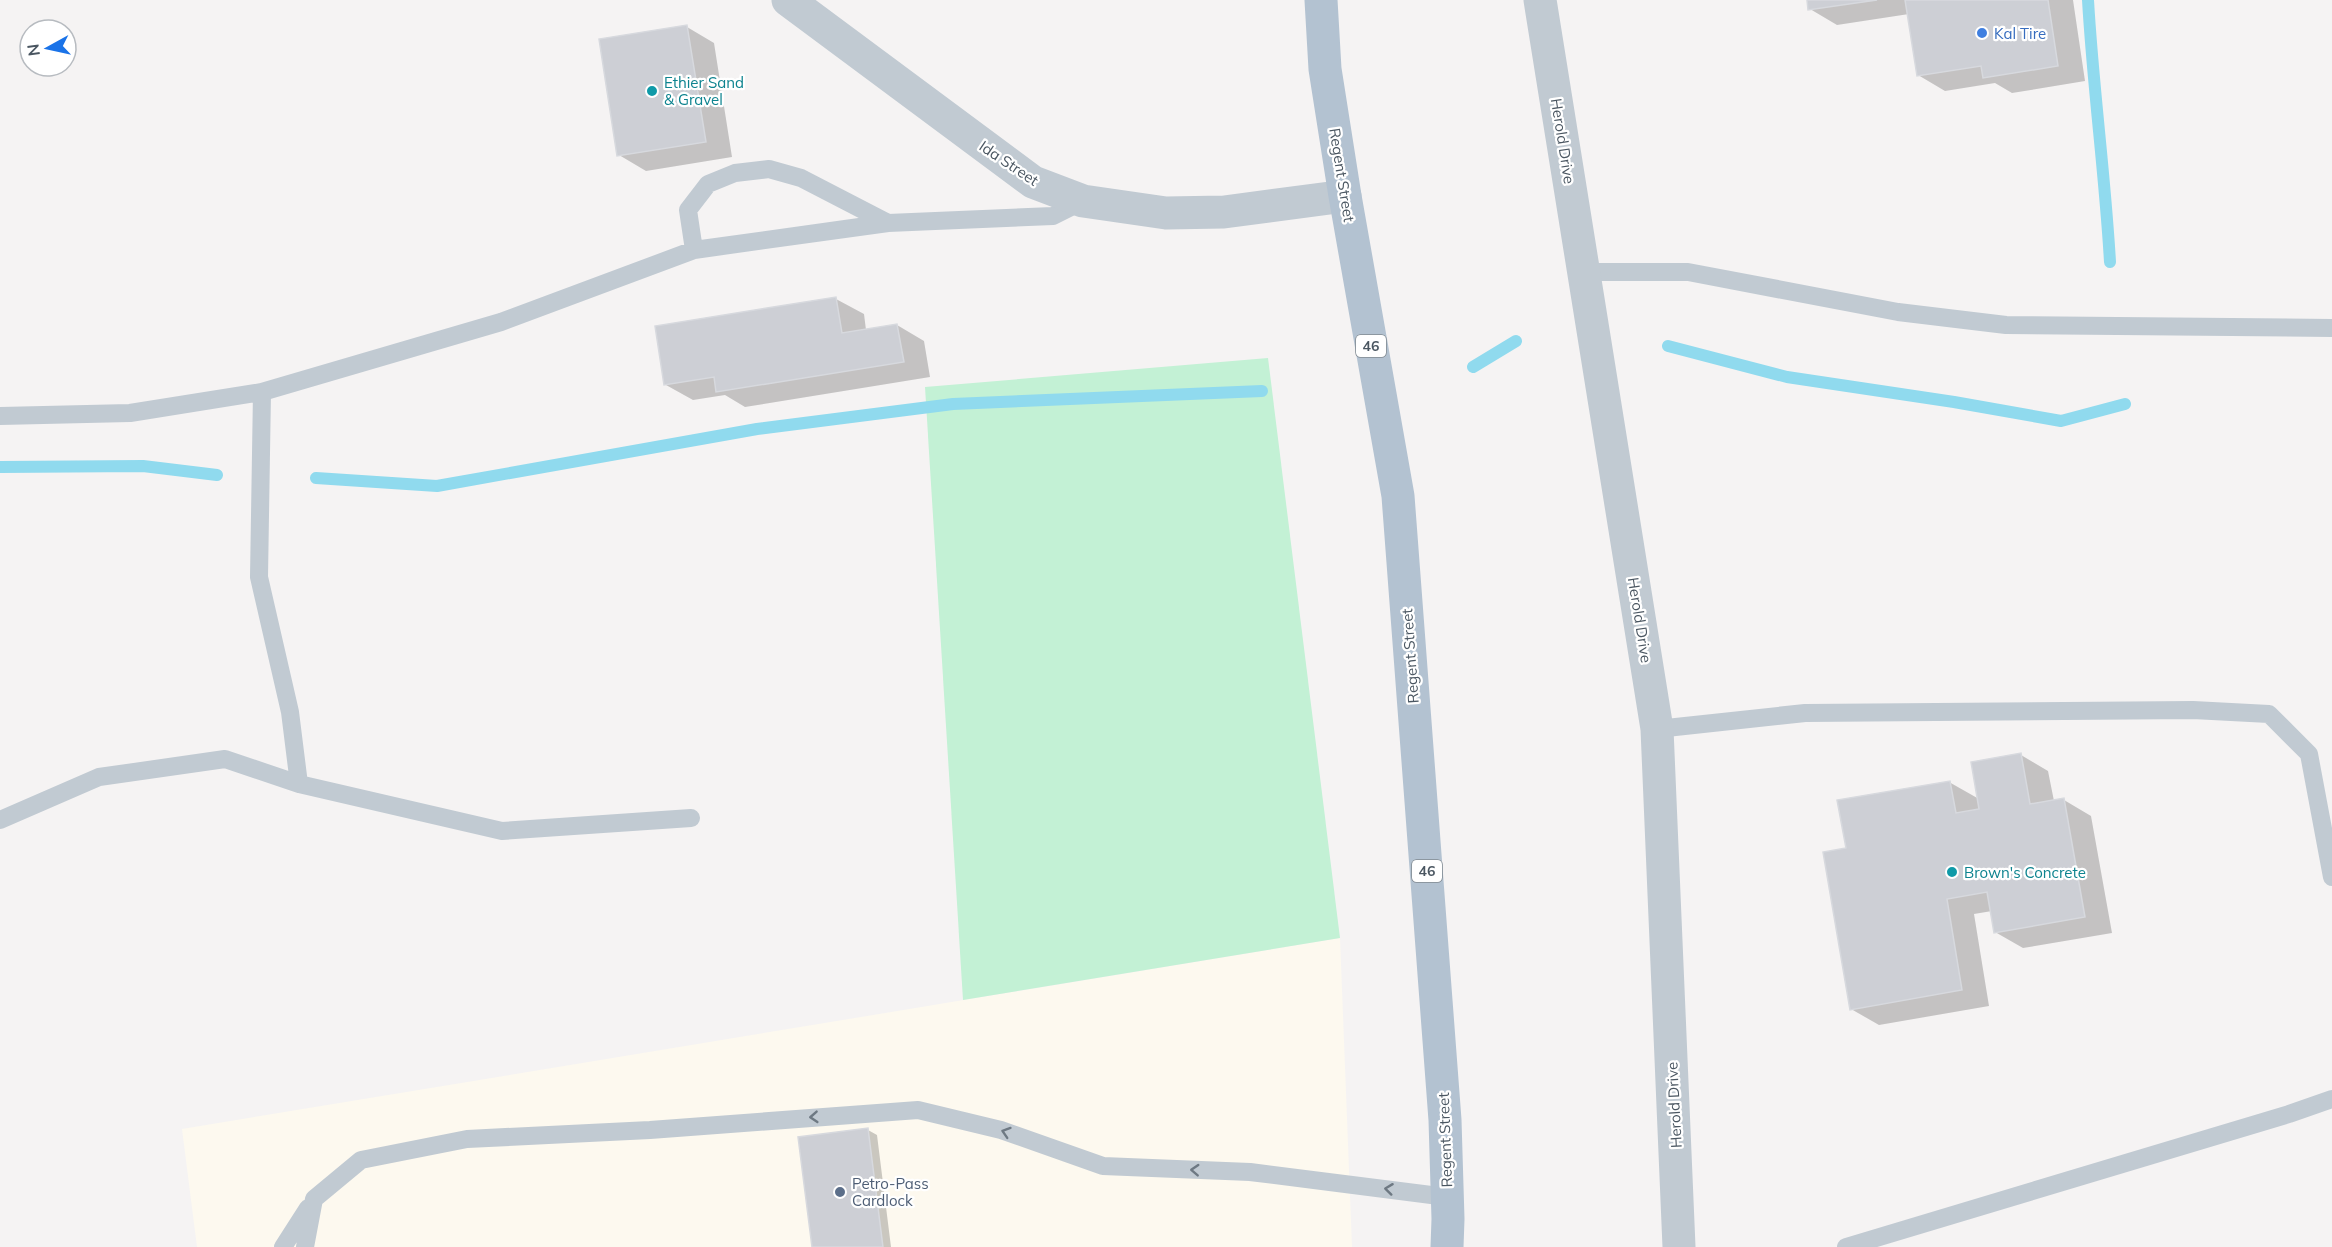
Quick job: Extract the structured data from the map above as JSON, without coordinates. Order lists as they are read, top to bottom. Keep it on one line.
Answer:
{"streets":{"main road":["Regent Street","46"],"street":["Herold Drive","Ida Street"]},"crossings":[["Ida Street","Regent Street"]],"places":["Kal Tire","Ethier Sand & Gravel","Brown's Concrete","Petro-Pass Cardlock"],"north":"left"}
